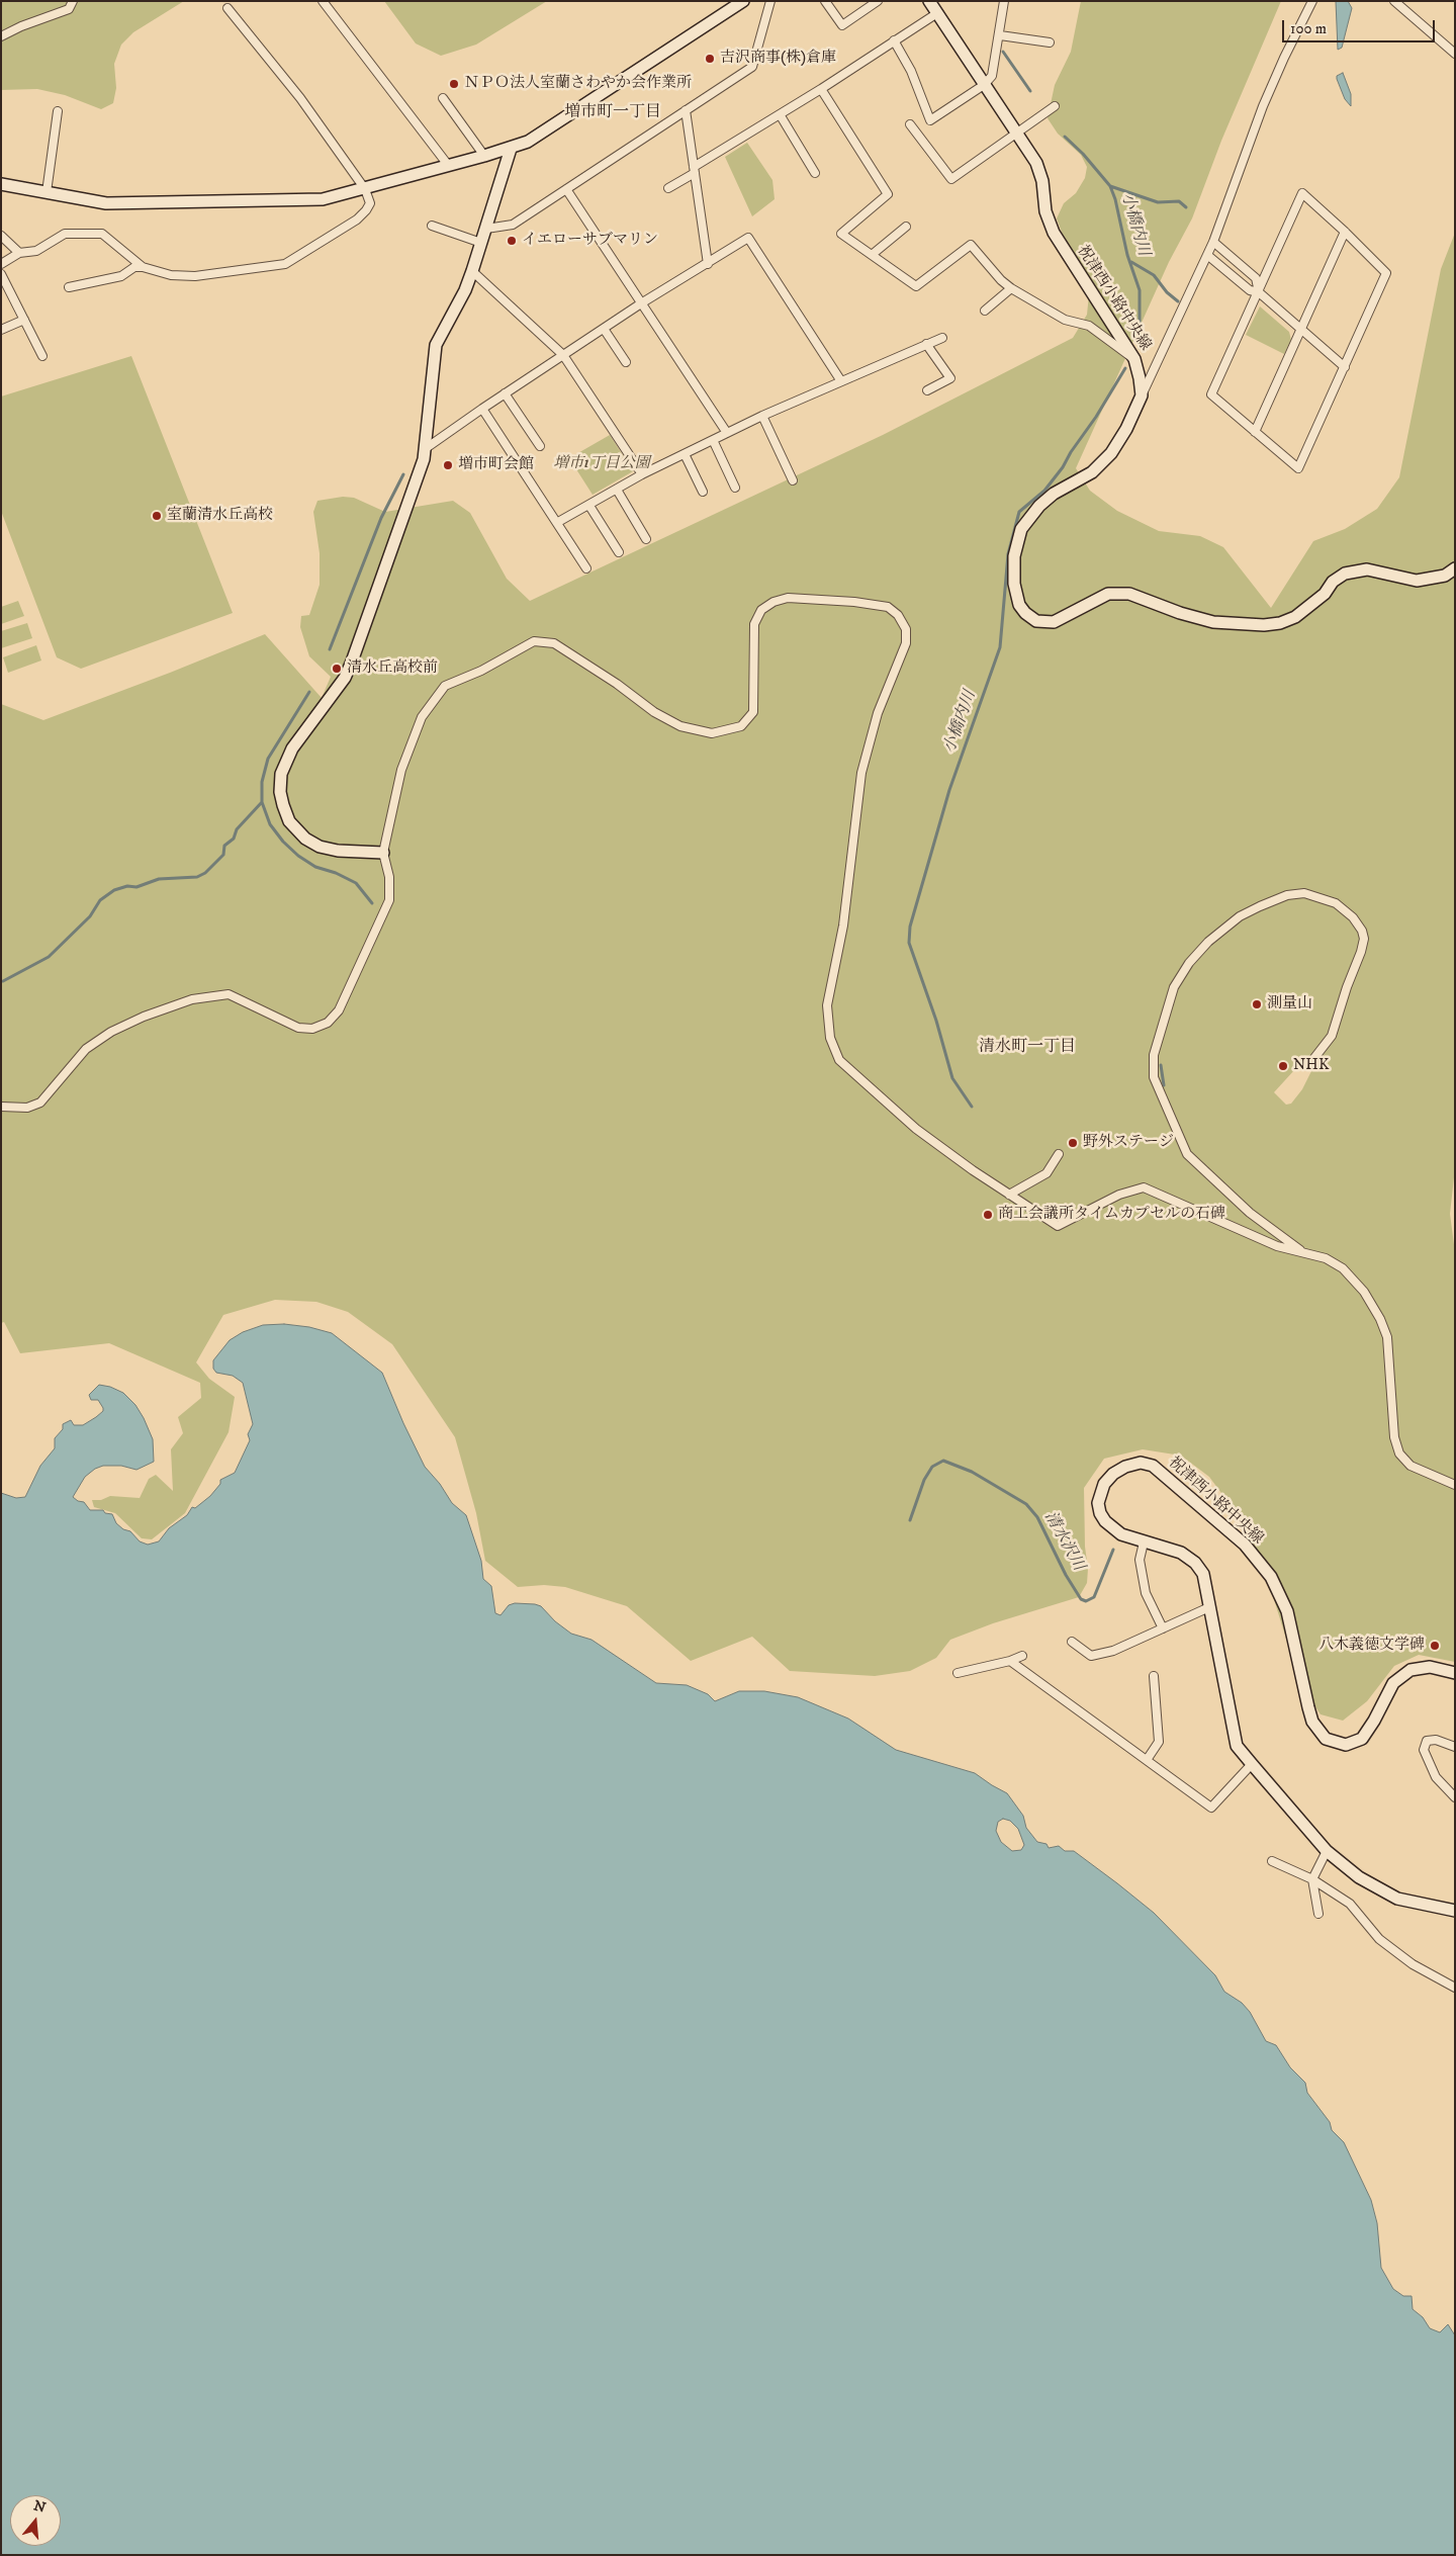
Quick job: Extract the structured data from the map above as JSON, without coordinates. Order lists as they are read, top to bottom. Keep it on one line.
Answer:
{"streets":{"main road":["祝津西小路中央線"]},"districts":["増市町一丁目","清水町一丁目"],"water":["小橋内川","清水沢川"],"parks":["増市1丁目公園"],"places":["吉沢商事(株)倉庫","ＮＰＯ法人室蘭さわやか会作業所","イエローサブマリン","増市町会館","室蘭清水丘高校","清水丘高校前","測量山","NHK","野外ステージ","商工会議所タイムカプセルの石碑","八木義徳文学碑"],"scale_bar":"100 m","north":"top"}
